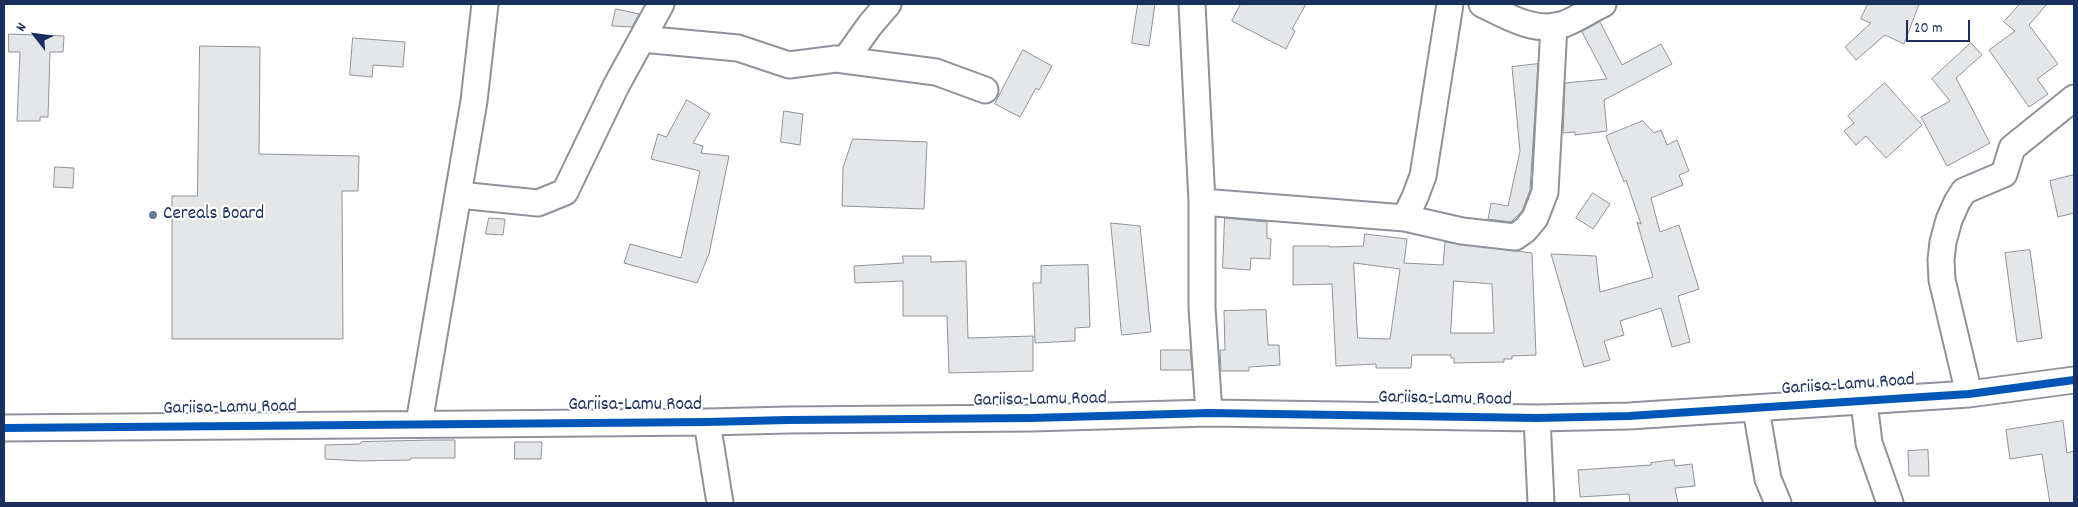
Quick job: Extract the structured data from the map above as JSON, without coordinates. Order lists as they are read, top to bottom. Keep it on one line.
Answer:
{"streets":{"street":["Gariisa-Lamu Road"]},"places":["Cereals Board"],"scale_bar":"20 m","north":"top left"}
